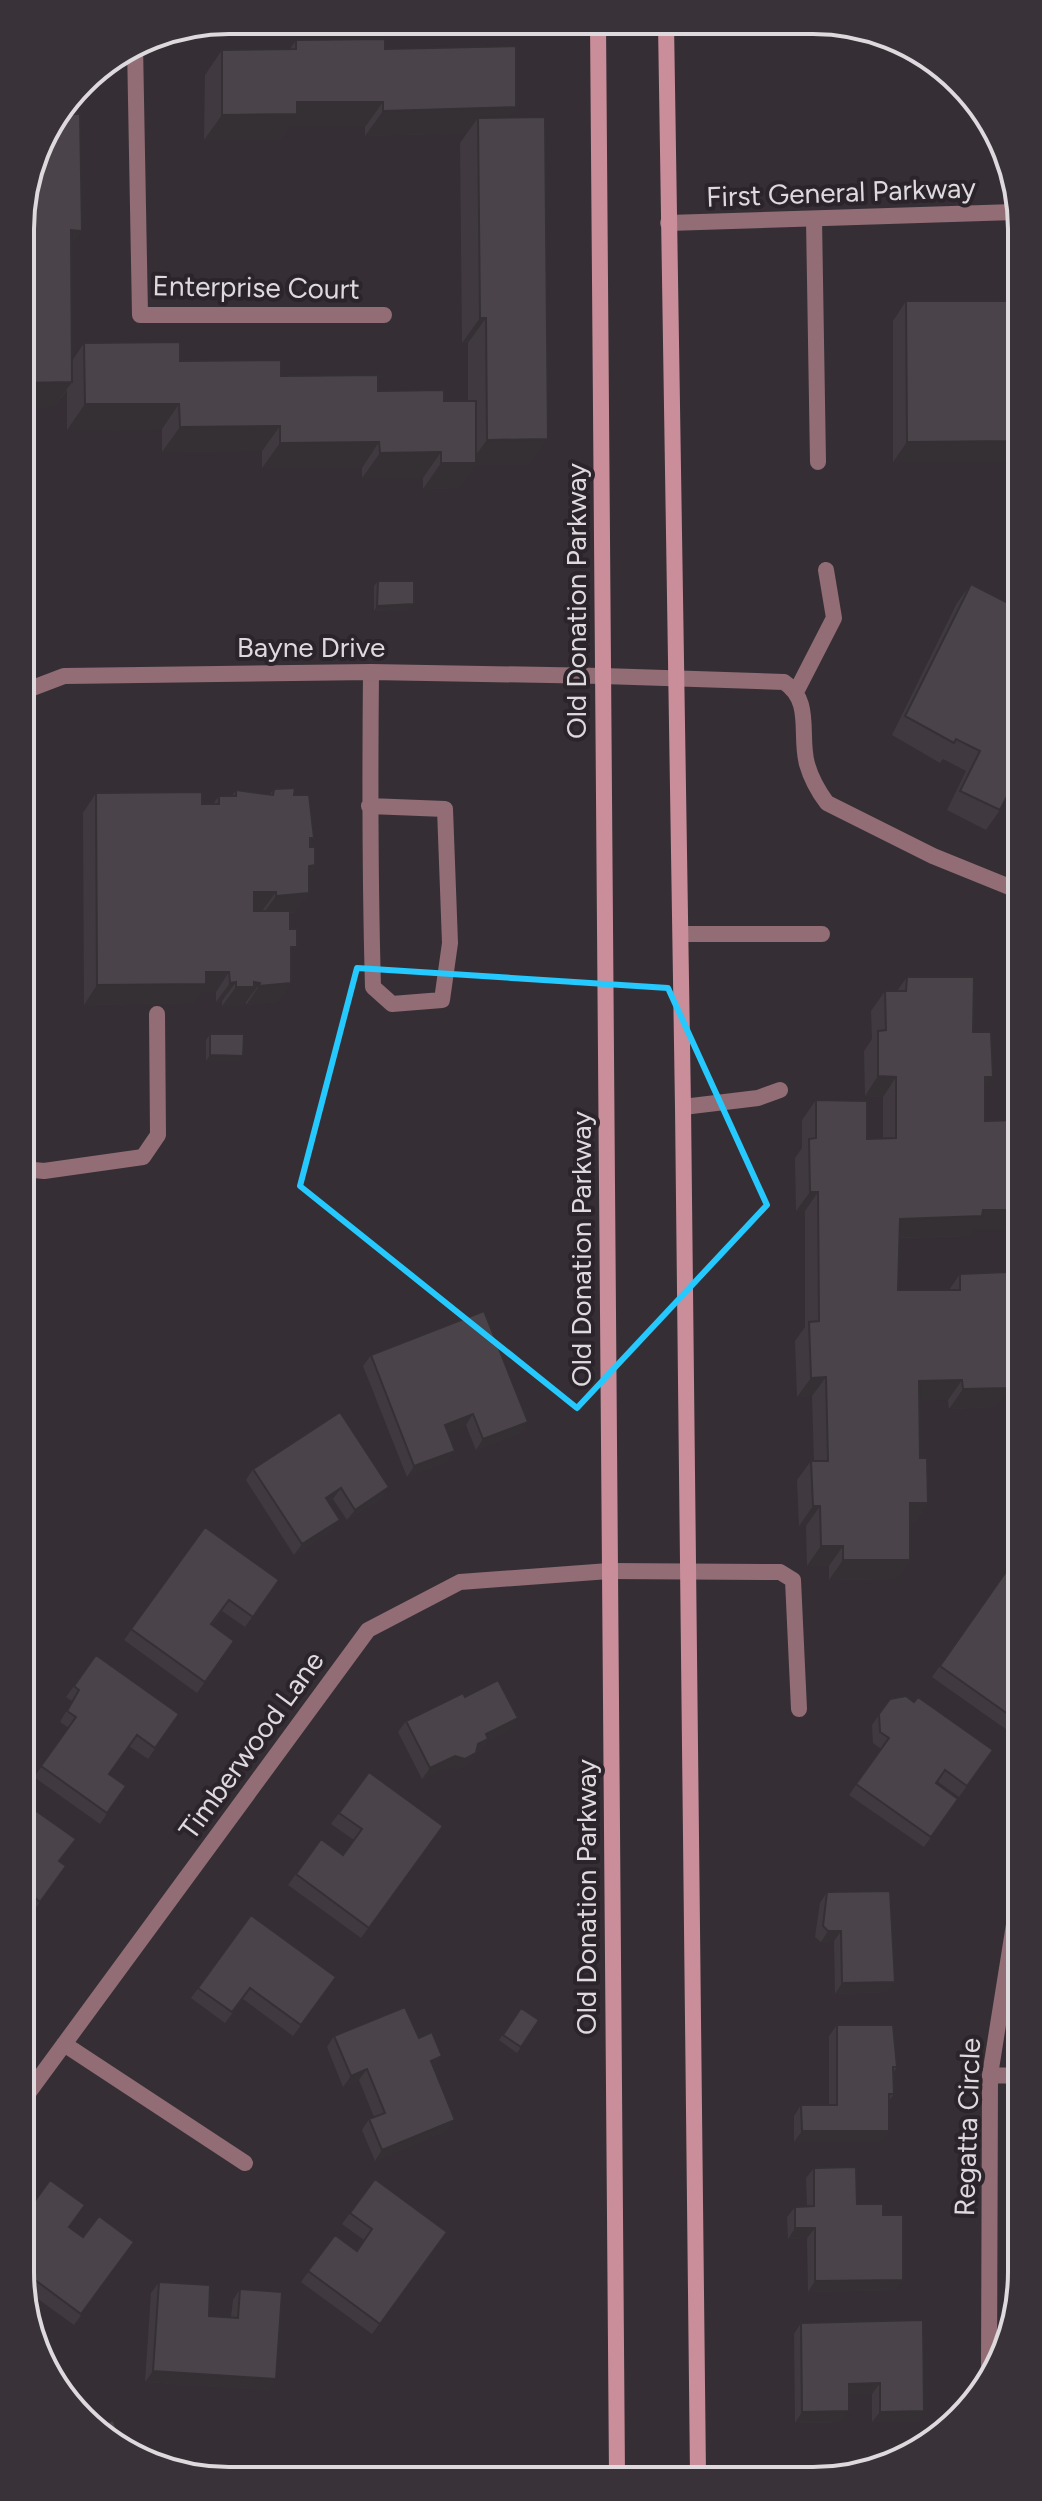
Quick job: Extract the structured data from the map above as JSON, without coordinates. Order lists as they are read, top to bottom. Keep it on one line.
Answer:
{"streets":{"street":["First General Parkway","Enterprise Court","Old Donation Parkway","Bayne Drive","Timberwood Lane","Regatta Circle"]},"crossings":[["Old Donation Parkway","Bayne Drive"],["Old Donation Parkway","Timberwood Lane"]]}
